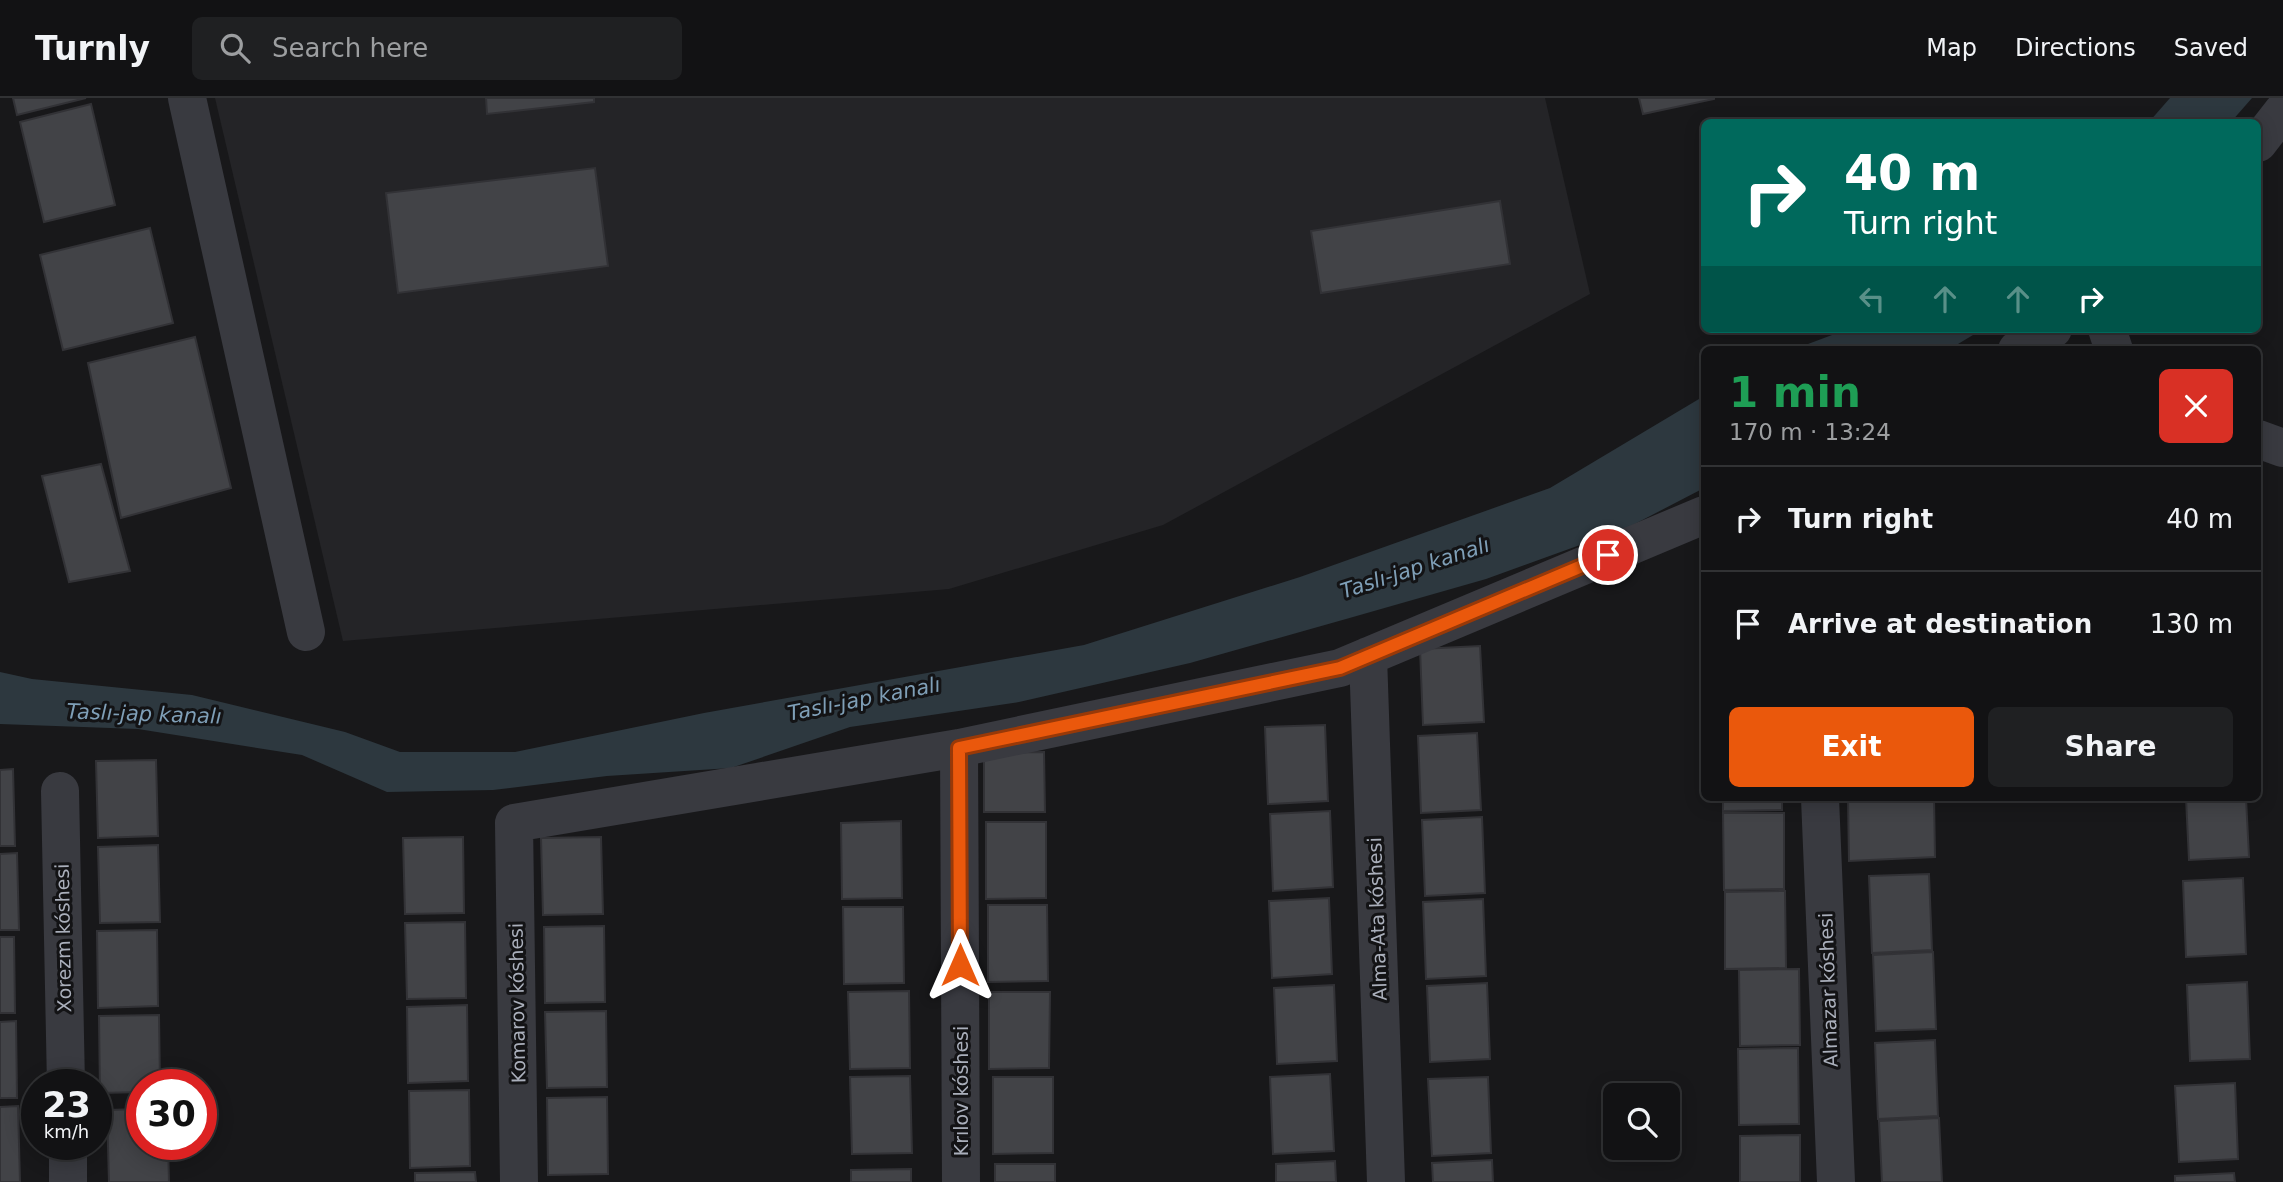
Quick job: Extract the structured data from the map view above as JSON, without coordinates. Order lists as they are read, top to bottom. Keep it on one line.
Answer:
{"streets":{"street":["Alma-Ata kóshesi","Xorezm kóshesi","Almazar kóshesi","Komarov kóshesi","Krılov kóshesi"]},"crossings":[["Komarov kóshesi","Krılov kóshesi"]],"water":["Taslı-jap kanalı"],"page":{"header":"Turnly","search":"Search here","nav":["Map","Directions","Saved"],"turn":["40 m","Turn right"],"heading":["1 min","170 m · 13:24"],"list":[{"name":"Turn right","value":"40 m"},{"name":"Arrive at destination","value":"130 m"}],"buttons":["Exit","Share"],"speed":"23 km/h","limit":"30"}}
